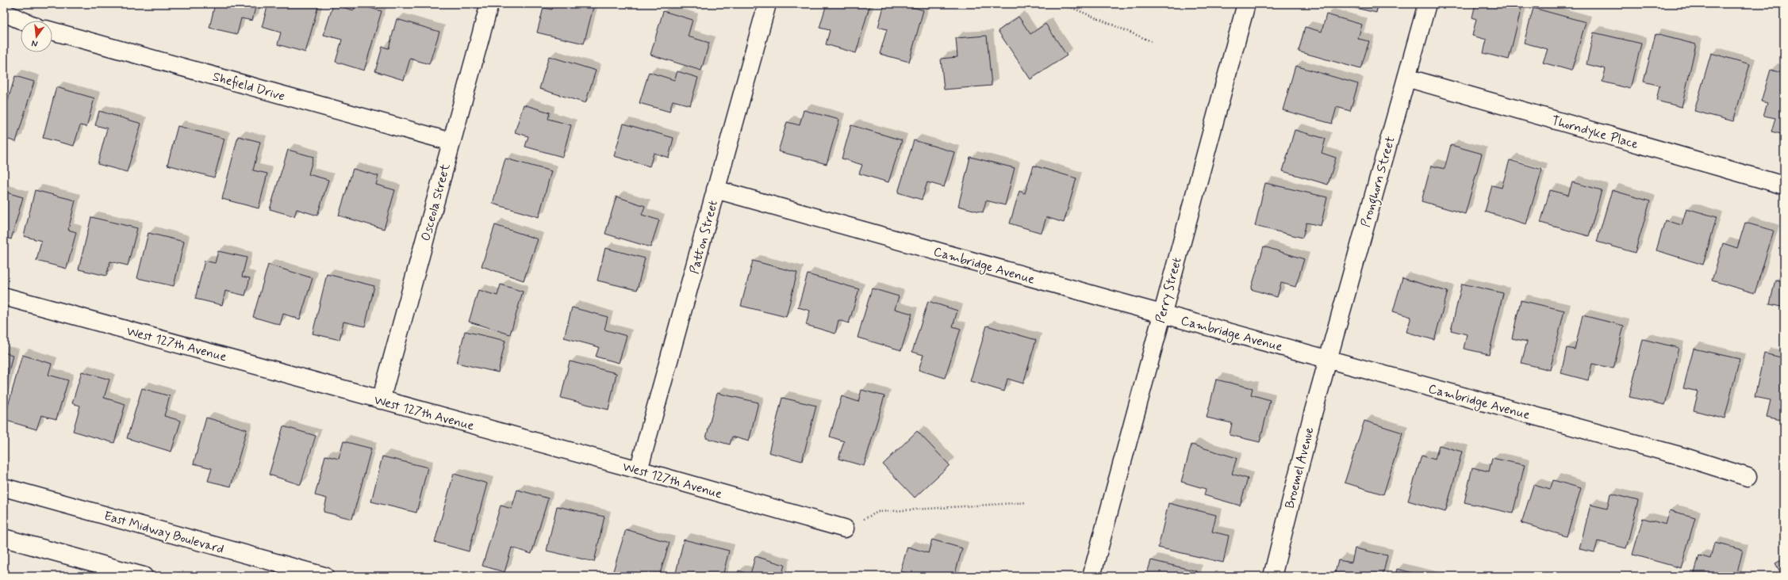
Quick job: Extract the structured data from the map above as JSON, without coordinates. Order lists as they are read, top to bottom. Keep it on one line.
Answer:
{"streets":{"street":["Shefield Drive","Thorndyke Place","Pronghorn Street","Osceola Street","Patton Street","Cambridge Avenue","Perry Street","West 127th Avenue","Broemel Avenue","East Midway Boulevard"]},"crossings":[["Shefield Drive","Osceola Street"],["Thorndyke Place","Pronghorn Street"],["Pronghorn Street","Cambridge Avenue"],["Pronghorn Street","Broemel Avenue"],["Osceola Street","West 127th Avenue"],["Patton Street","Cambridge Avenue"],["Patton Street","West 127th Avenue"],["Cambridge Avenue","Perry Street"],["Cambridge Avenue","Broemel Avenue"]],"north":"bottom"}
